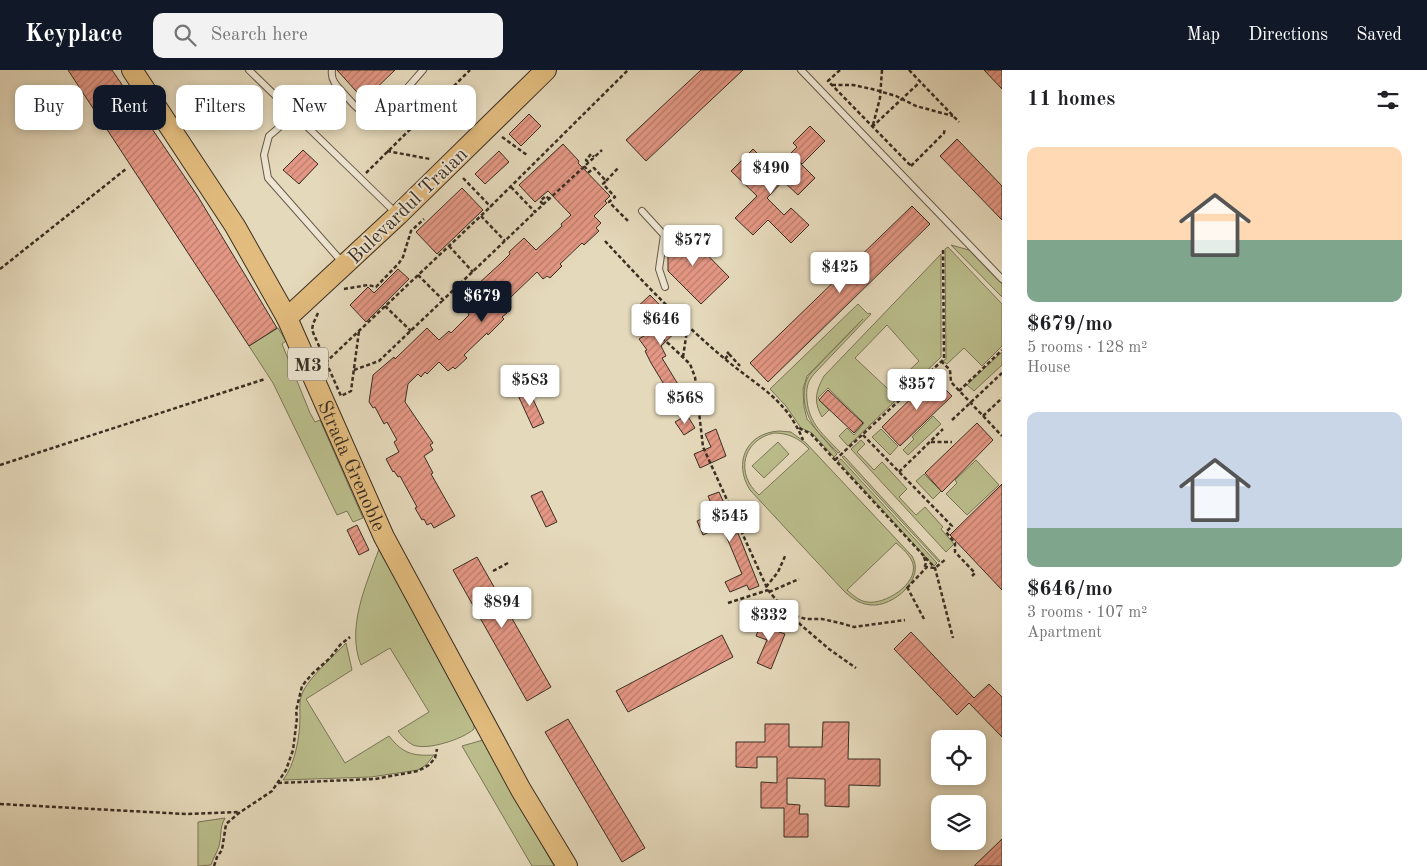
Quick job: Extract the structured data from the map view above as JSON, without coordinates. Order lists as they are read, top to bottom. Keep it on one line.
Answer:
{"streets":{"main road":["Bulevardul Traian","M3","Strada Grenoble"]},"crossings":[["Bulevardul Traian","Strada Grenoble"]],"page":{"header":"Keyplace","search":"Search here","nav":["Map","Directions","Saved"],"heading":"11 homes","chip":["Buy","Rent","Filters","New","Apartment"],"list":[{"name":"$679/mo","note":"5 rooms · 128 m² · House"},{"name":"$646/mo","note":"3 rooms · 107 m² · Apartment"}],"price":["$490","$577","$425","$679","$646","$583","$357","$568","$545","$894","$332"]}}
